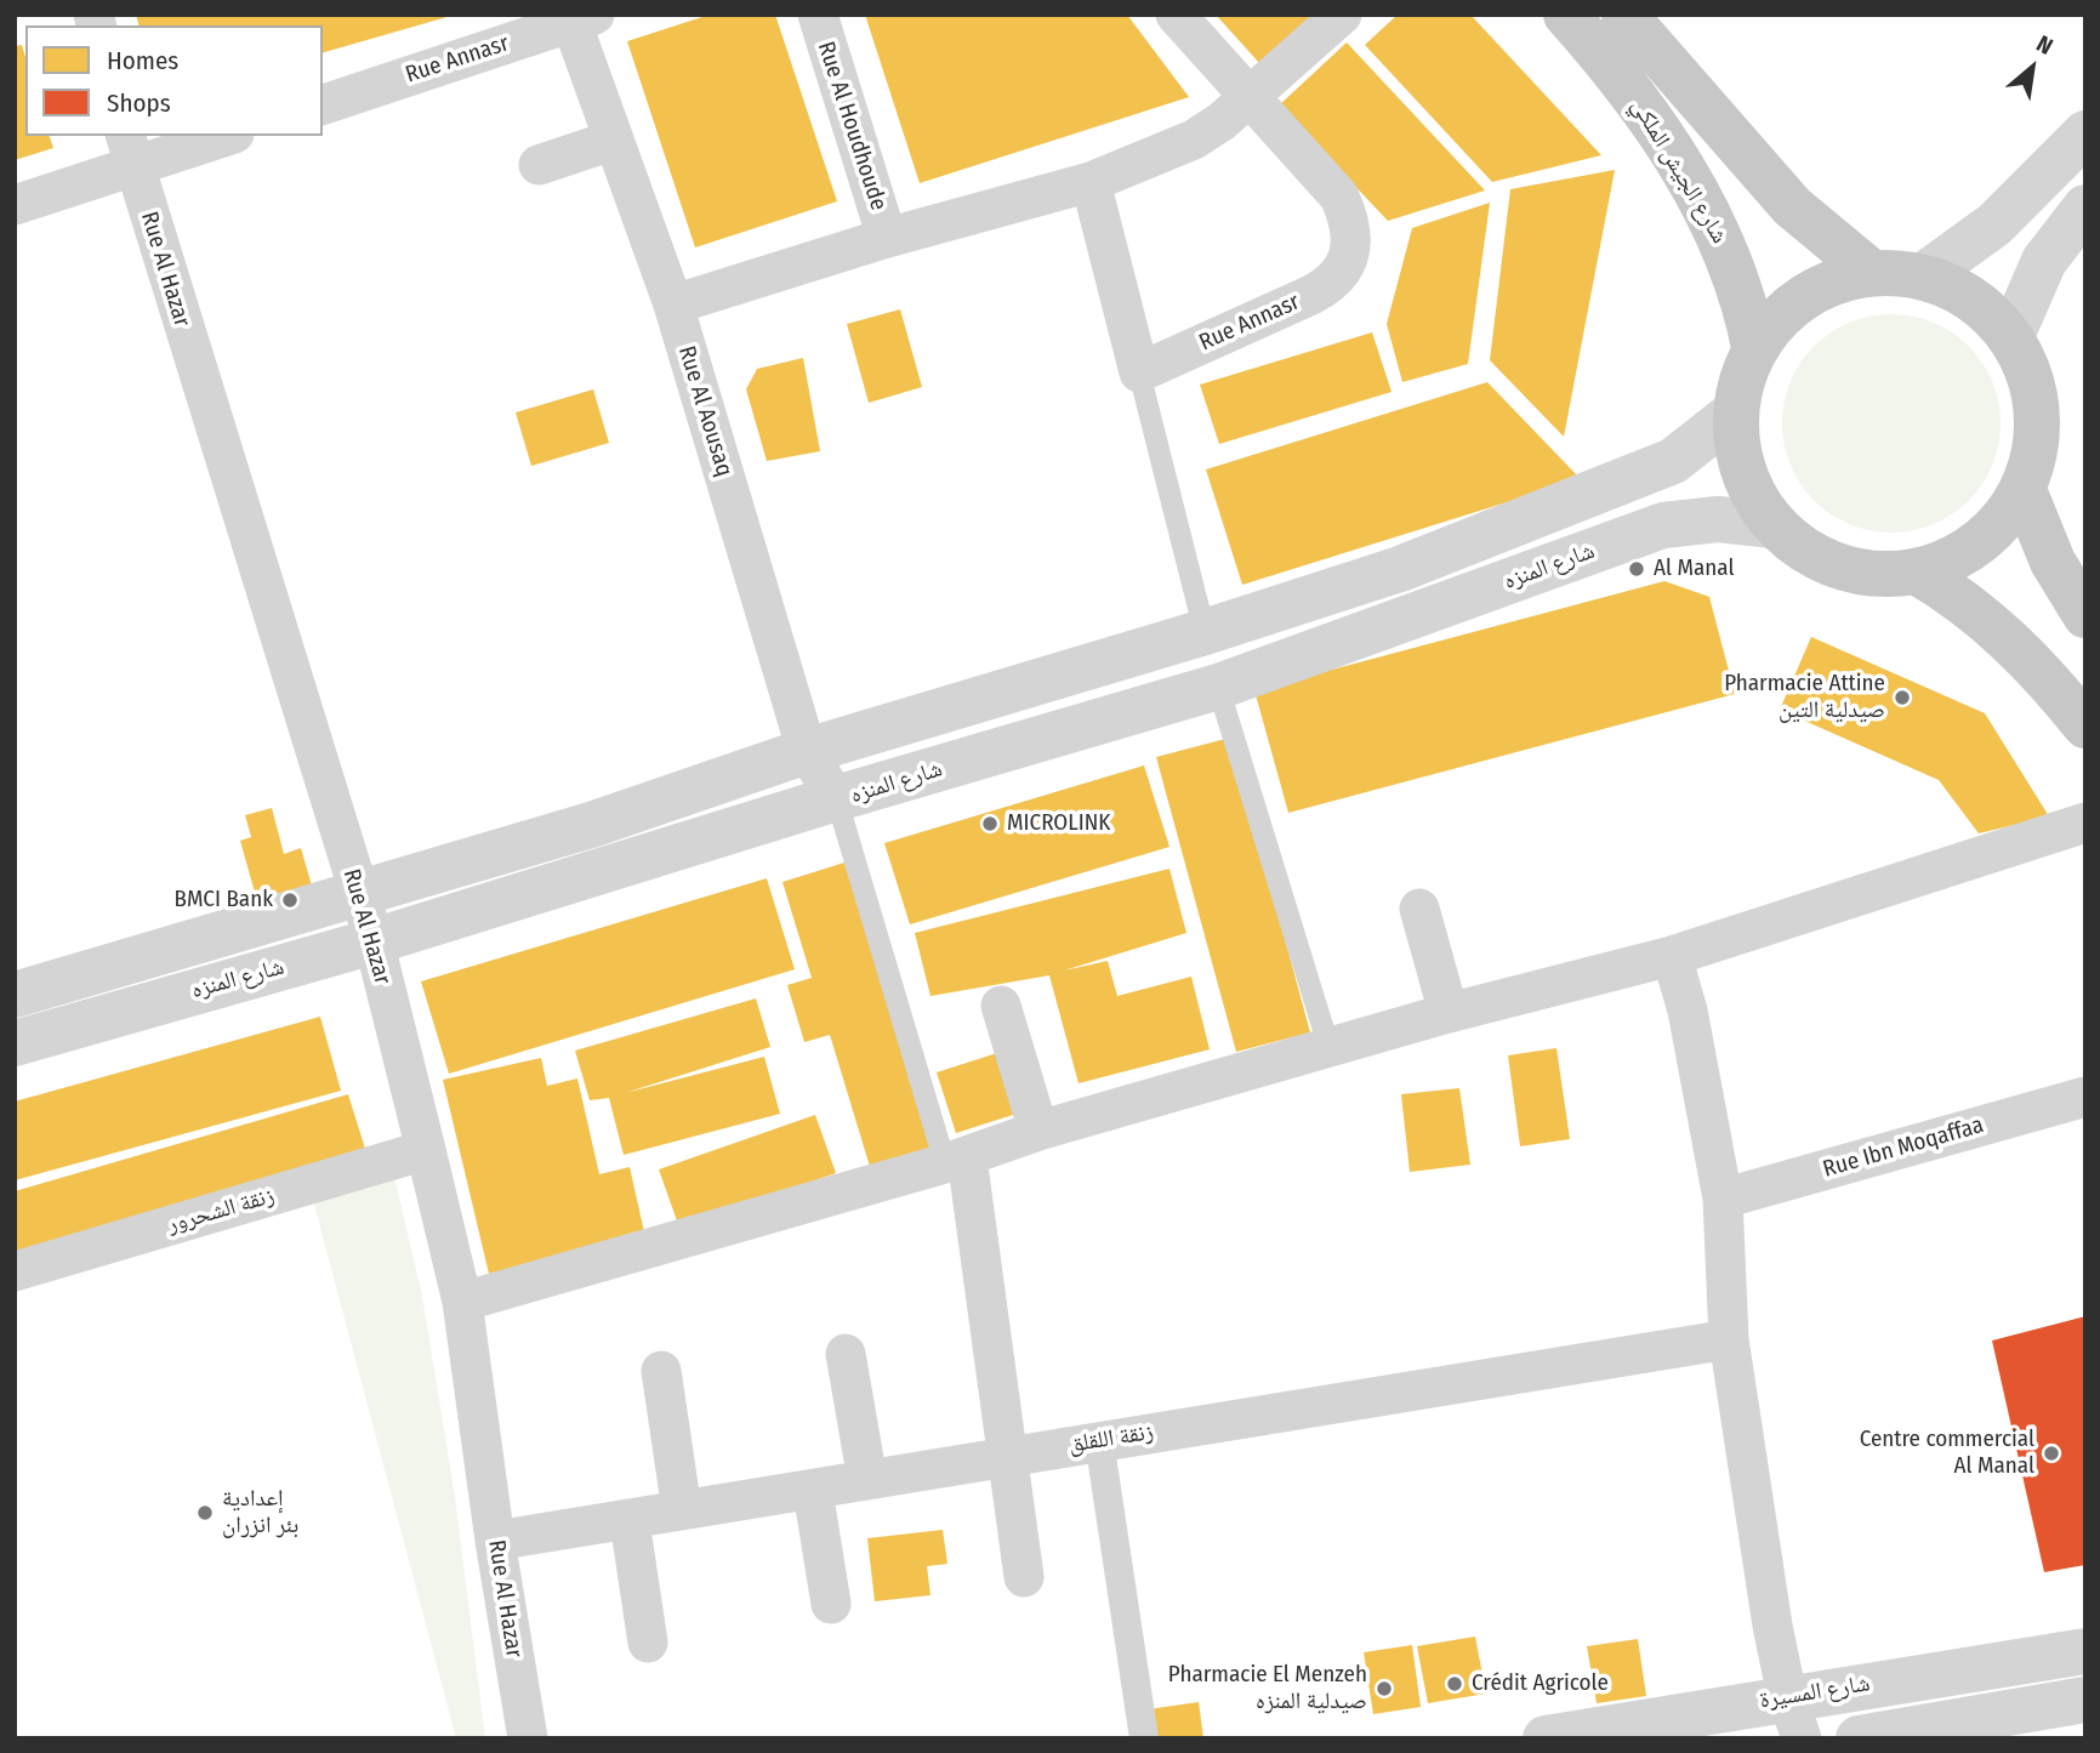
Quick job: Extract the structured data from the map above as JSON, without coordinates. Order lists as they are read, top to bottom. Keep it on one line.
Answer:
{"streets":{"main road":["شارع الجيش الملكي"],"street":["Rue Annasr","Rue Al Houdhoude","Rue Al Hazar","Rue Al Aousaq","شارع المنزه","Rue Ibn Moqaffaa","زنقة الشحرور","زنقة اللقلق","شارع المسيرة"]},"crossings":[["Rue Annasr","Rue Al Aousaq"],["شارع الجيش الملكي","شارع المنزه"],["Rue Al Hazar","شارع المنزه"],["Rue Al Hazar","زنقة الشحرور"],["Rue Al Hazar","زنقة اللقلق"],["Rue Al Aousaq","شارع المنزه"]],"places":["Al Manal","Pharmacie Attine صيدلية التين","MICROLINK","BMCI Bank","Centre commercial Al Manal","إعدادية بئر انزران","Crédit Agricole","Pharmacie El Menzeh صيدلية المنزه"],"legend":["Homes","Shops"],"north":"top right"}
